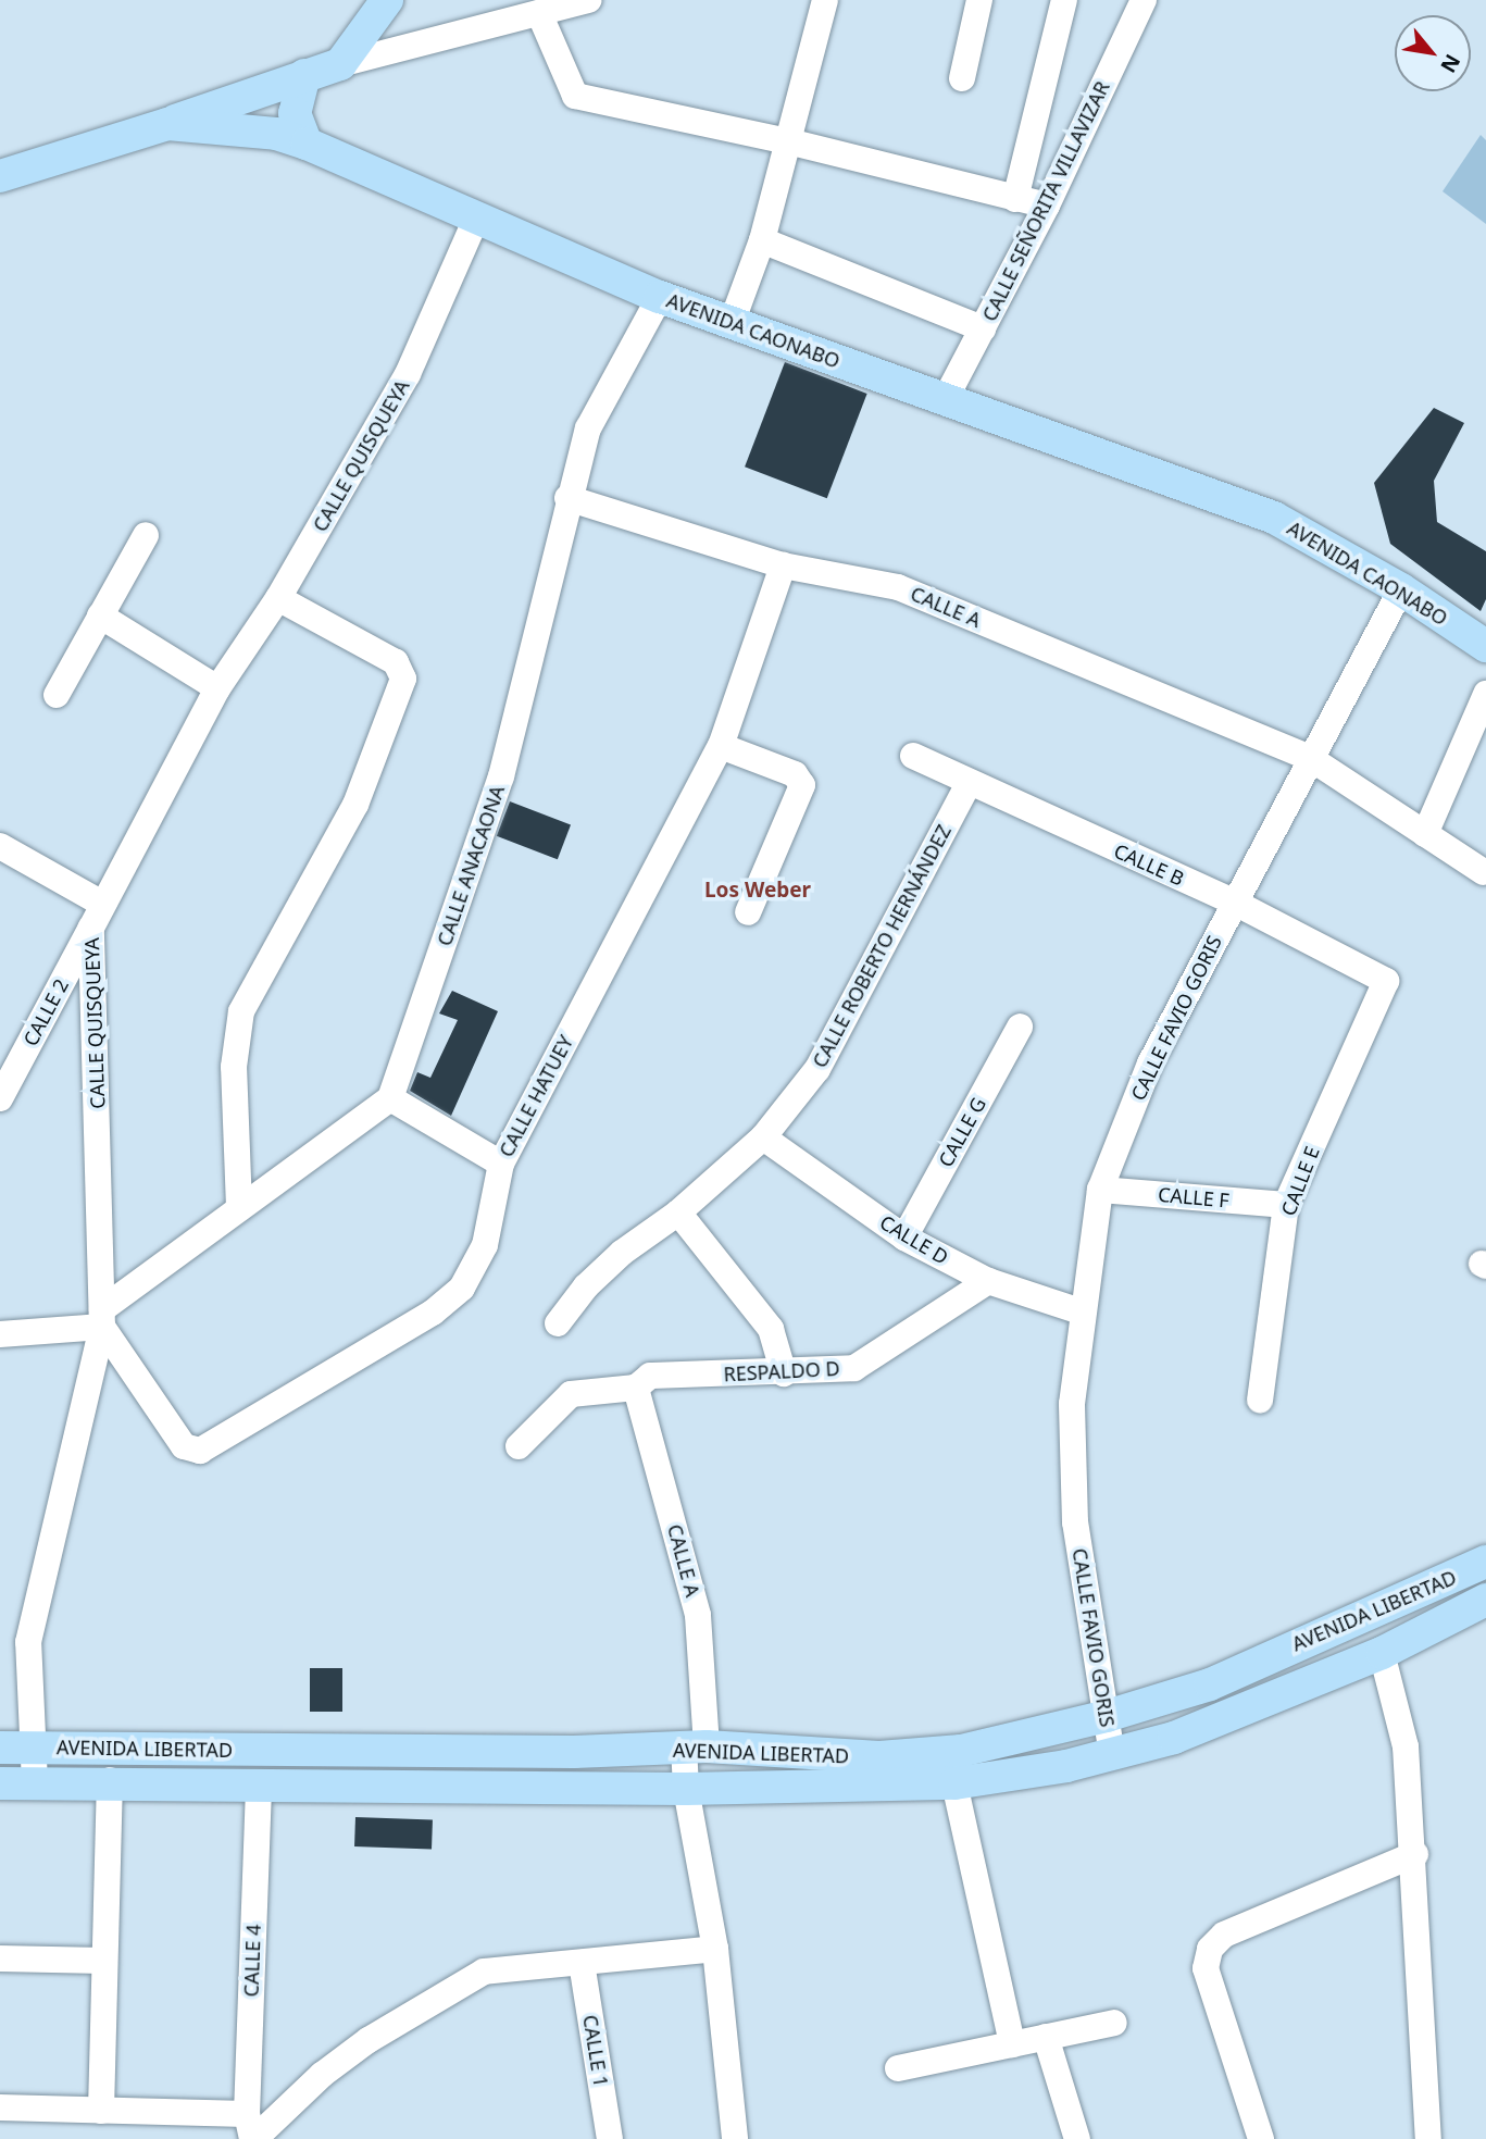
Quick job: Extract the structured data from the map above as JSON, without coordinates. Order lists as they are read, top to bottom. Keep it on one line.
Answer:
{"streets":{"main road":["AVENIDA CAONABO","AVENIDA LIBERTAD"],"street":["CALLE SEÑORITA VILLAVIZAR","CALLE QUISQUEYA","CALLE A","CALLE B","CALLE ANACAONA","CALLE ROBERTO HERNÁNDEZ","CALLE 2","CALLE FAVIO GORIS","CALLE HATUEY","CALLE G","CALLE E","CALLE F","CALLE D","RESPALDO D","CALLE 4","CALLE 1"]},"crossings":[["CALLE SEÑORITA VILLAVIZAR","AVENIDA CAONABO"],["AVENIDA CAONABO","CALLE QUISQUEYA"],["AVENIDA CAONABO","CALLE ANACAONA"],["AVENIDA CAONABO","CALLE FAVIO GORIS"],["CALLE QUISQUEYA","CALLE 2"],["CALLE QUISQUEYA","CALLE HATUEY"],["CALLE QUISQUEYA","AVENIDA LIBERTAD"],["CALLE A","CALLE ANACAONA"],["CALLE A","CALLE FAVIO GORIS"],["CALLE A","CALLE HATUEY"],["CALLE A","RESPALDO D"],["CALLE A","AVENIDA LIBERTAD"],["CALLE B","CALLE ROBERTO HERNÁNDEZ"],["CALLE B","CALLE FAVIO GORIS"],["CALLE B","CALLE E"],["CALLE ROBERTO HERNÁNDEZ","CALLE D"],["CALLE FAVIO GORIS","CALLE F"],["CALLE FAVIO GORIS","CALLE D"],["CALLE FAVIO GORIS","AVENIDA LIBERTAD"],["CALLE G","CALLE D"],["CALLE E","CALLE F"],["CALLE D","RESPALDO D"],["AVENIDA LIBERTAD","CALLE 4"]],"districts":["Los Weber"],"north":"bottom right"}
